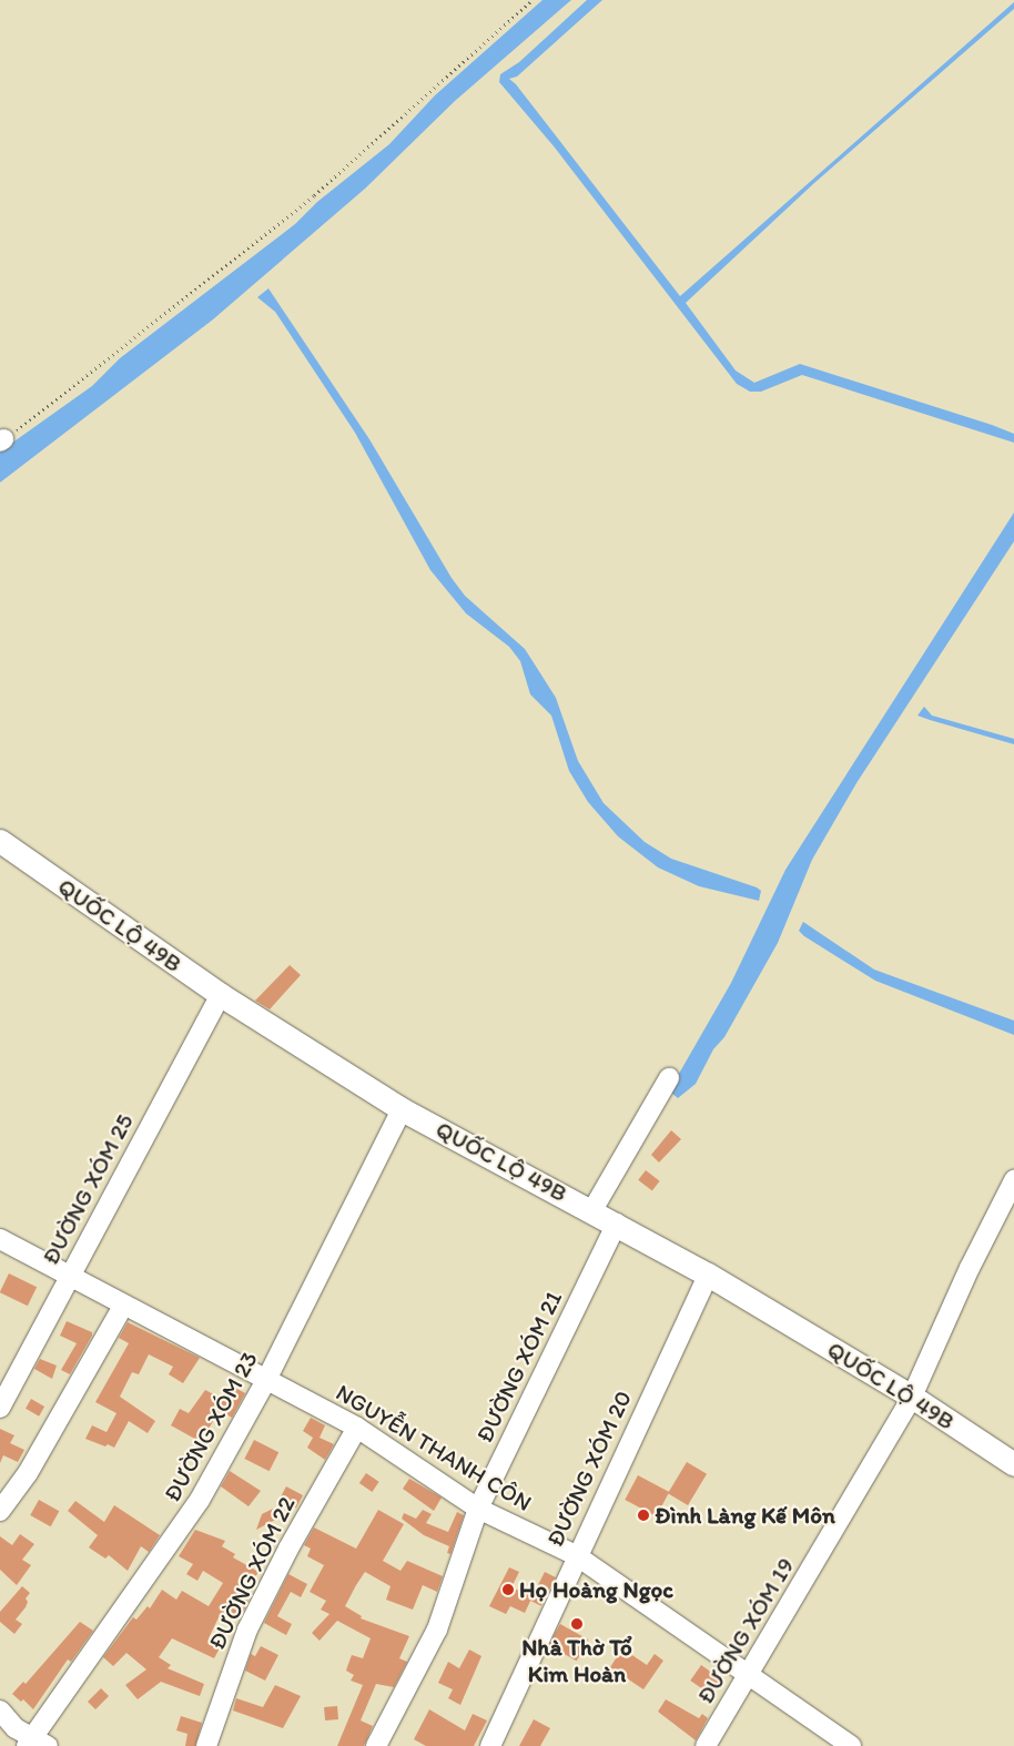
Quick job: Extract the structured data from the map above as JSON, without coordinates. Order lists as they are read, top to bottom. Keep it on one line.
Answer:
{"streets":{"main road":["QUỐC LỘ 49B"],"street":["ĐƯỜNG XÓM 25","ĐƯỜNG XÓM 21","ĐƯỜNG XÓM 23","NGUYỄN THANH CÔN","ĐƯỜNG XÓM 20","ĐƯỜNG XÓM 22","ĐƯỜNG XÓM 19"]},"crossings":[["QUỐC LỘ 49B","ĐƯỜNG XÓM 25"],["QUỐC LỘ 49B","ĐƯỜNG XÓM 21"],["QUỐC LỘ 49B","ĐƯỜNG XÓM 23"],["QUỐC LỘ 49B","ĐƯỜNG XÓM 20"],["QUỐC LỘ 49B","ĐƯỜNG XÓM 19"],["ĐƯỜNG XÓM 25","NGUYỄN THANH CÔN"],["ĐƯỜNG XÓM 21","NGUYỄN THANH CÔN"],["ĐƯỜNG XÓM 23","NGUYỄN THANH CÔN"],["NGUYỄN THANH CÔN","ĐƯỜNG XÓM 20"],["NGUYỄN THANH CÔN","ĐƯỜNG XÓM 22"],["NGUYỄN THANH CÔN","ĐƯỜNG XÓM 19"]],"places":["Đình Làng Kế Môn","Họ Hoàng Ngọc","Nhà Thờ Tổ Kim Hoàn"]}
